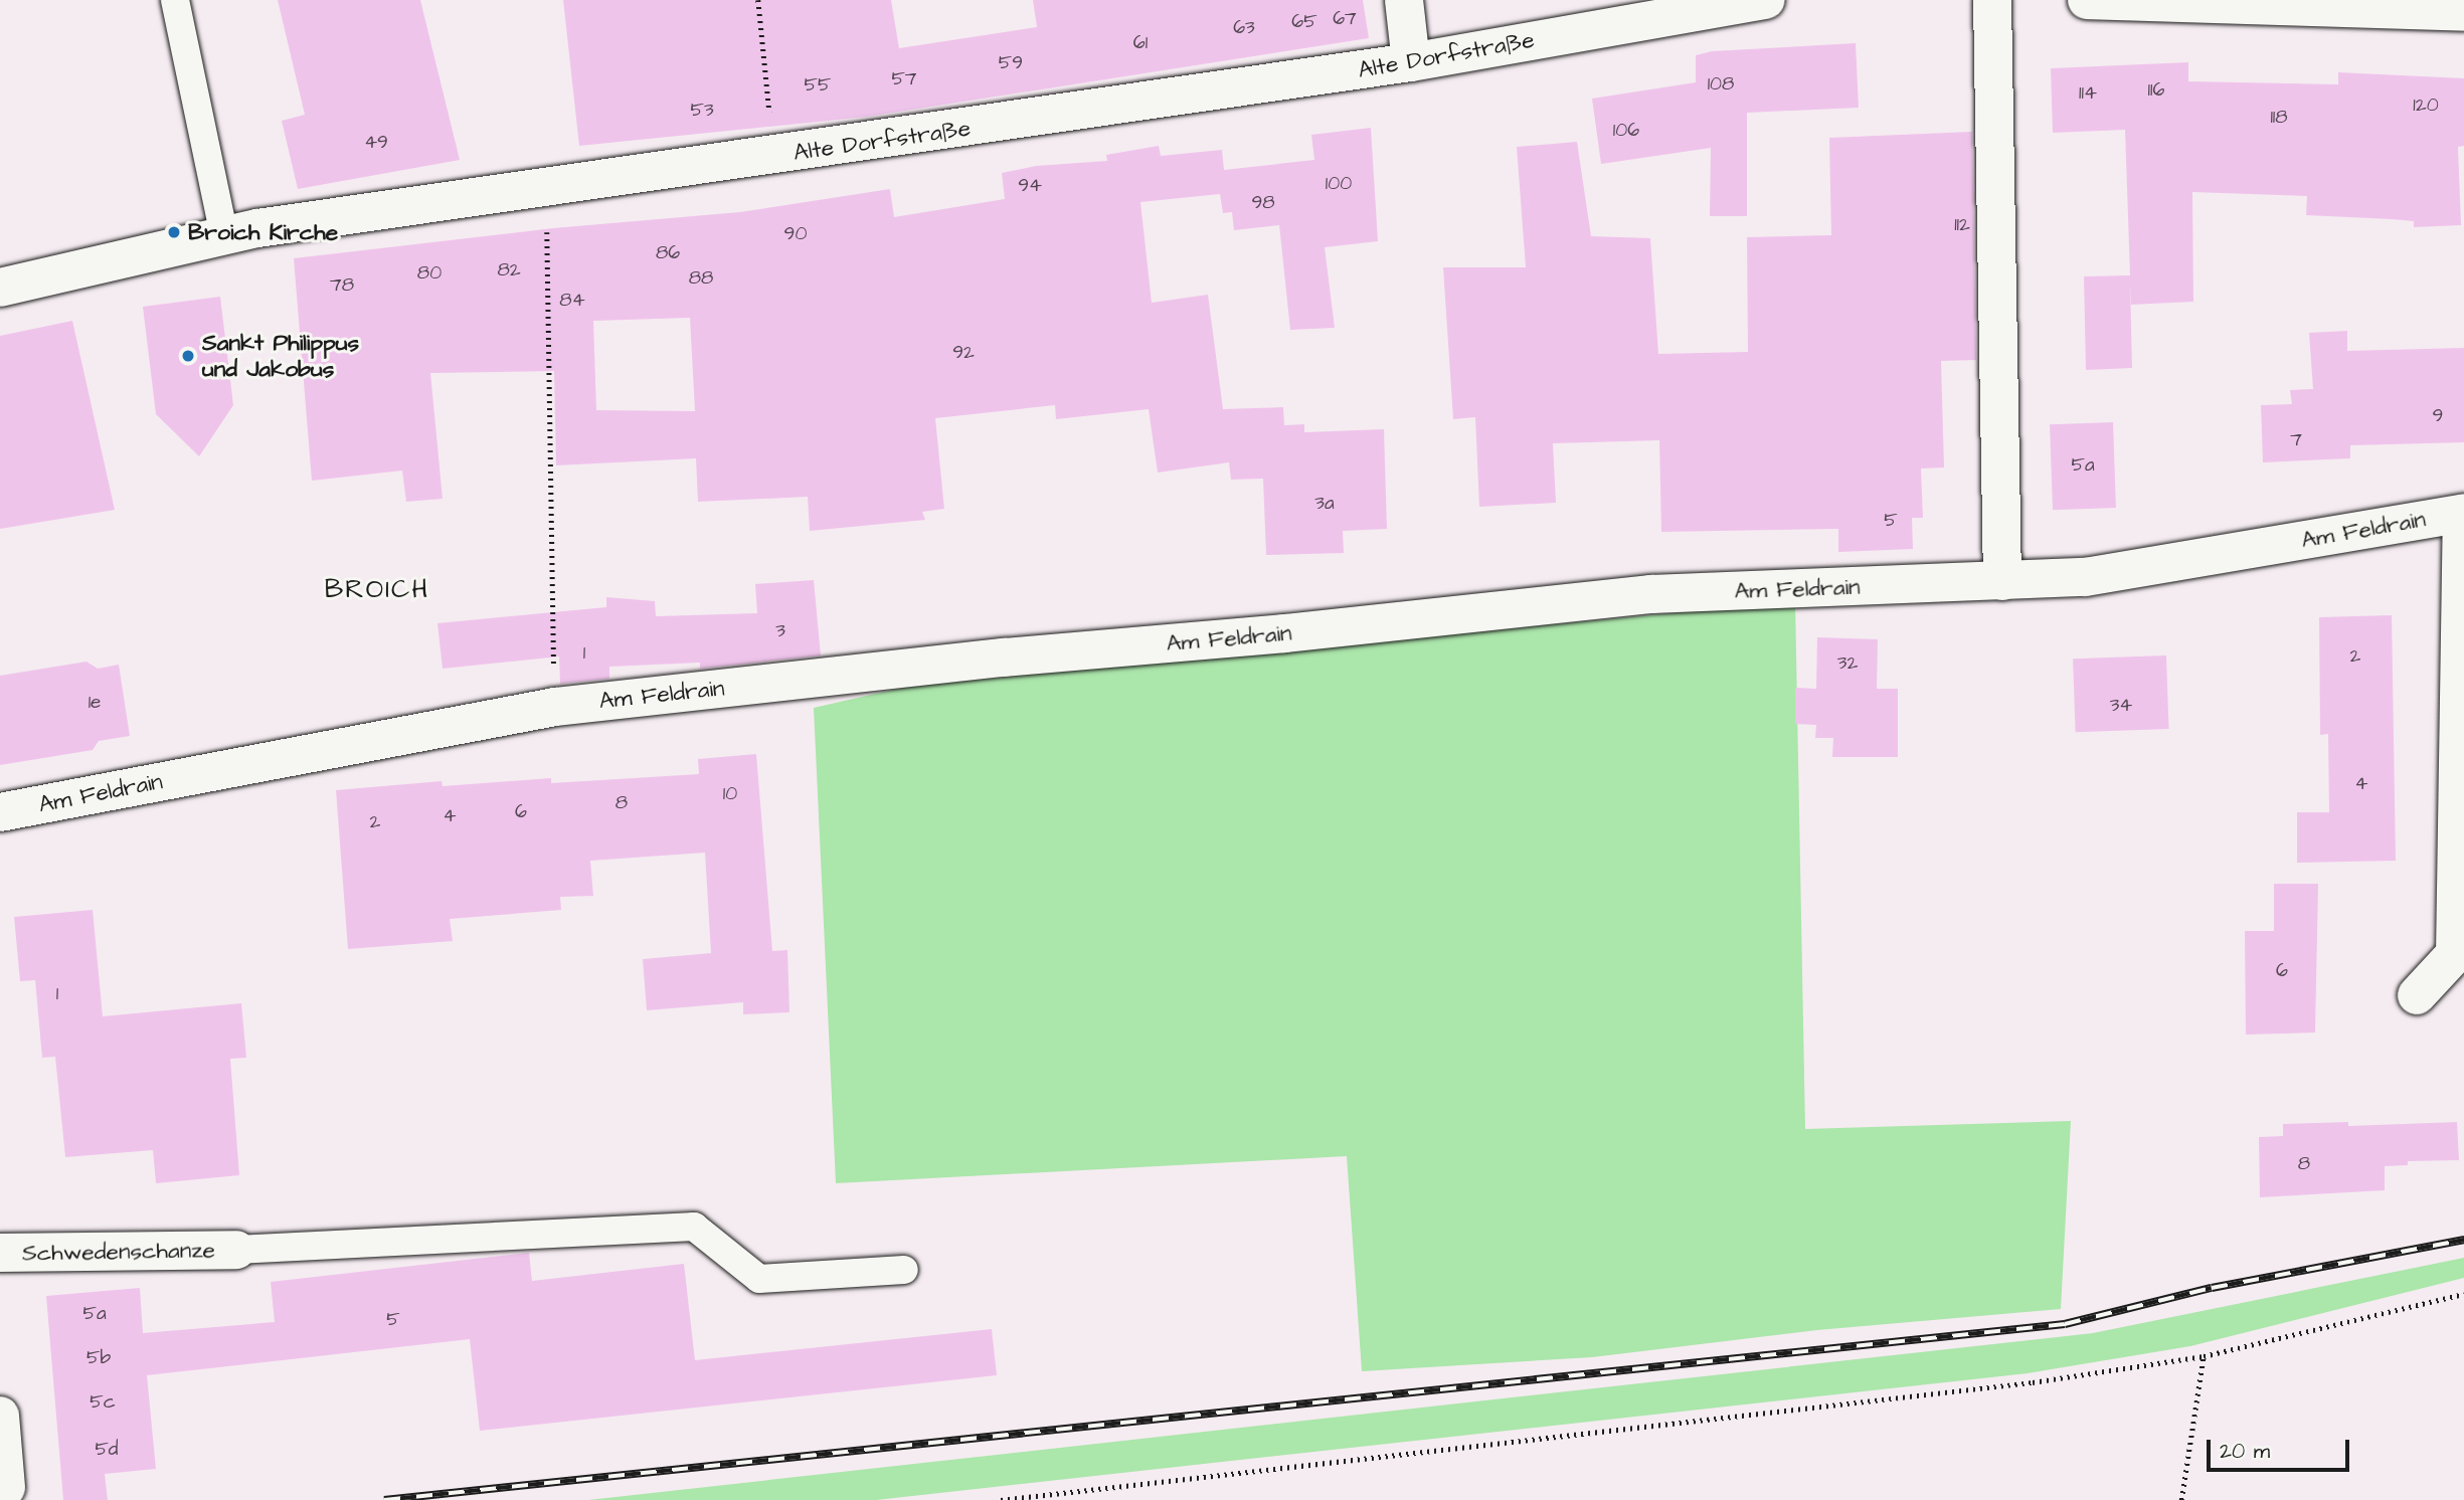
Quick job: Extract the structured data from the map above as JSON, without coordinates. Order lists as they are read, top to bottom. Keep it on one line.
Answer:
{"streets":{"street":["Alte Dorfstraße","Am Feldrain","Schwedenschanze"]},"districts":["BROICH"],"places":["Broich Kirche","Sankt Philippus und Jakobus"],"house_numbers":["67","65","63","61","59","57","108","55","116","114","120","53","118","106","49","100","94","98","112","90","86","82","80","88","78","84","92","9","7","5a","3a","5","3","1","2","32","1e","34","4","10","8","6","4","2","6","1","8","5a","5","5b","5c","5d"],"scale_bar":"20 m"}
